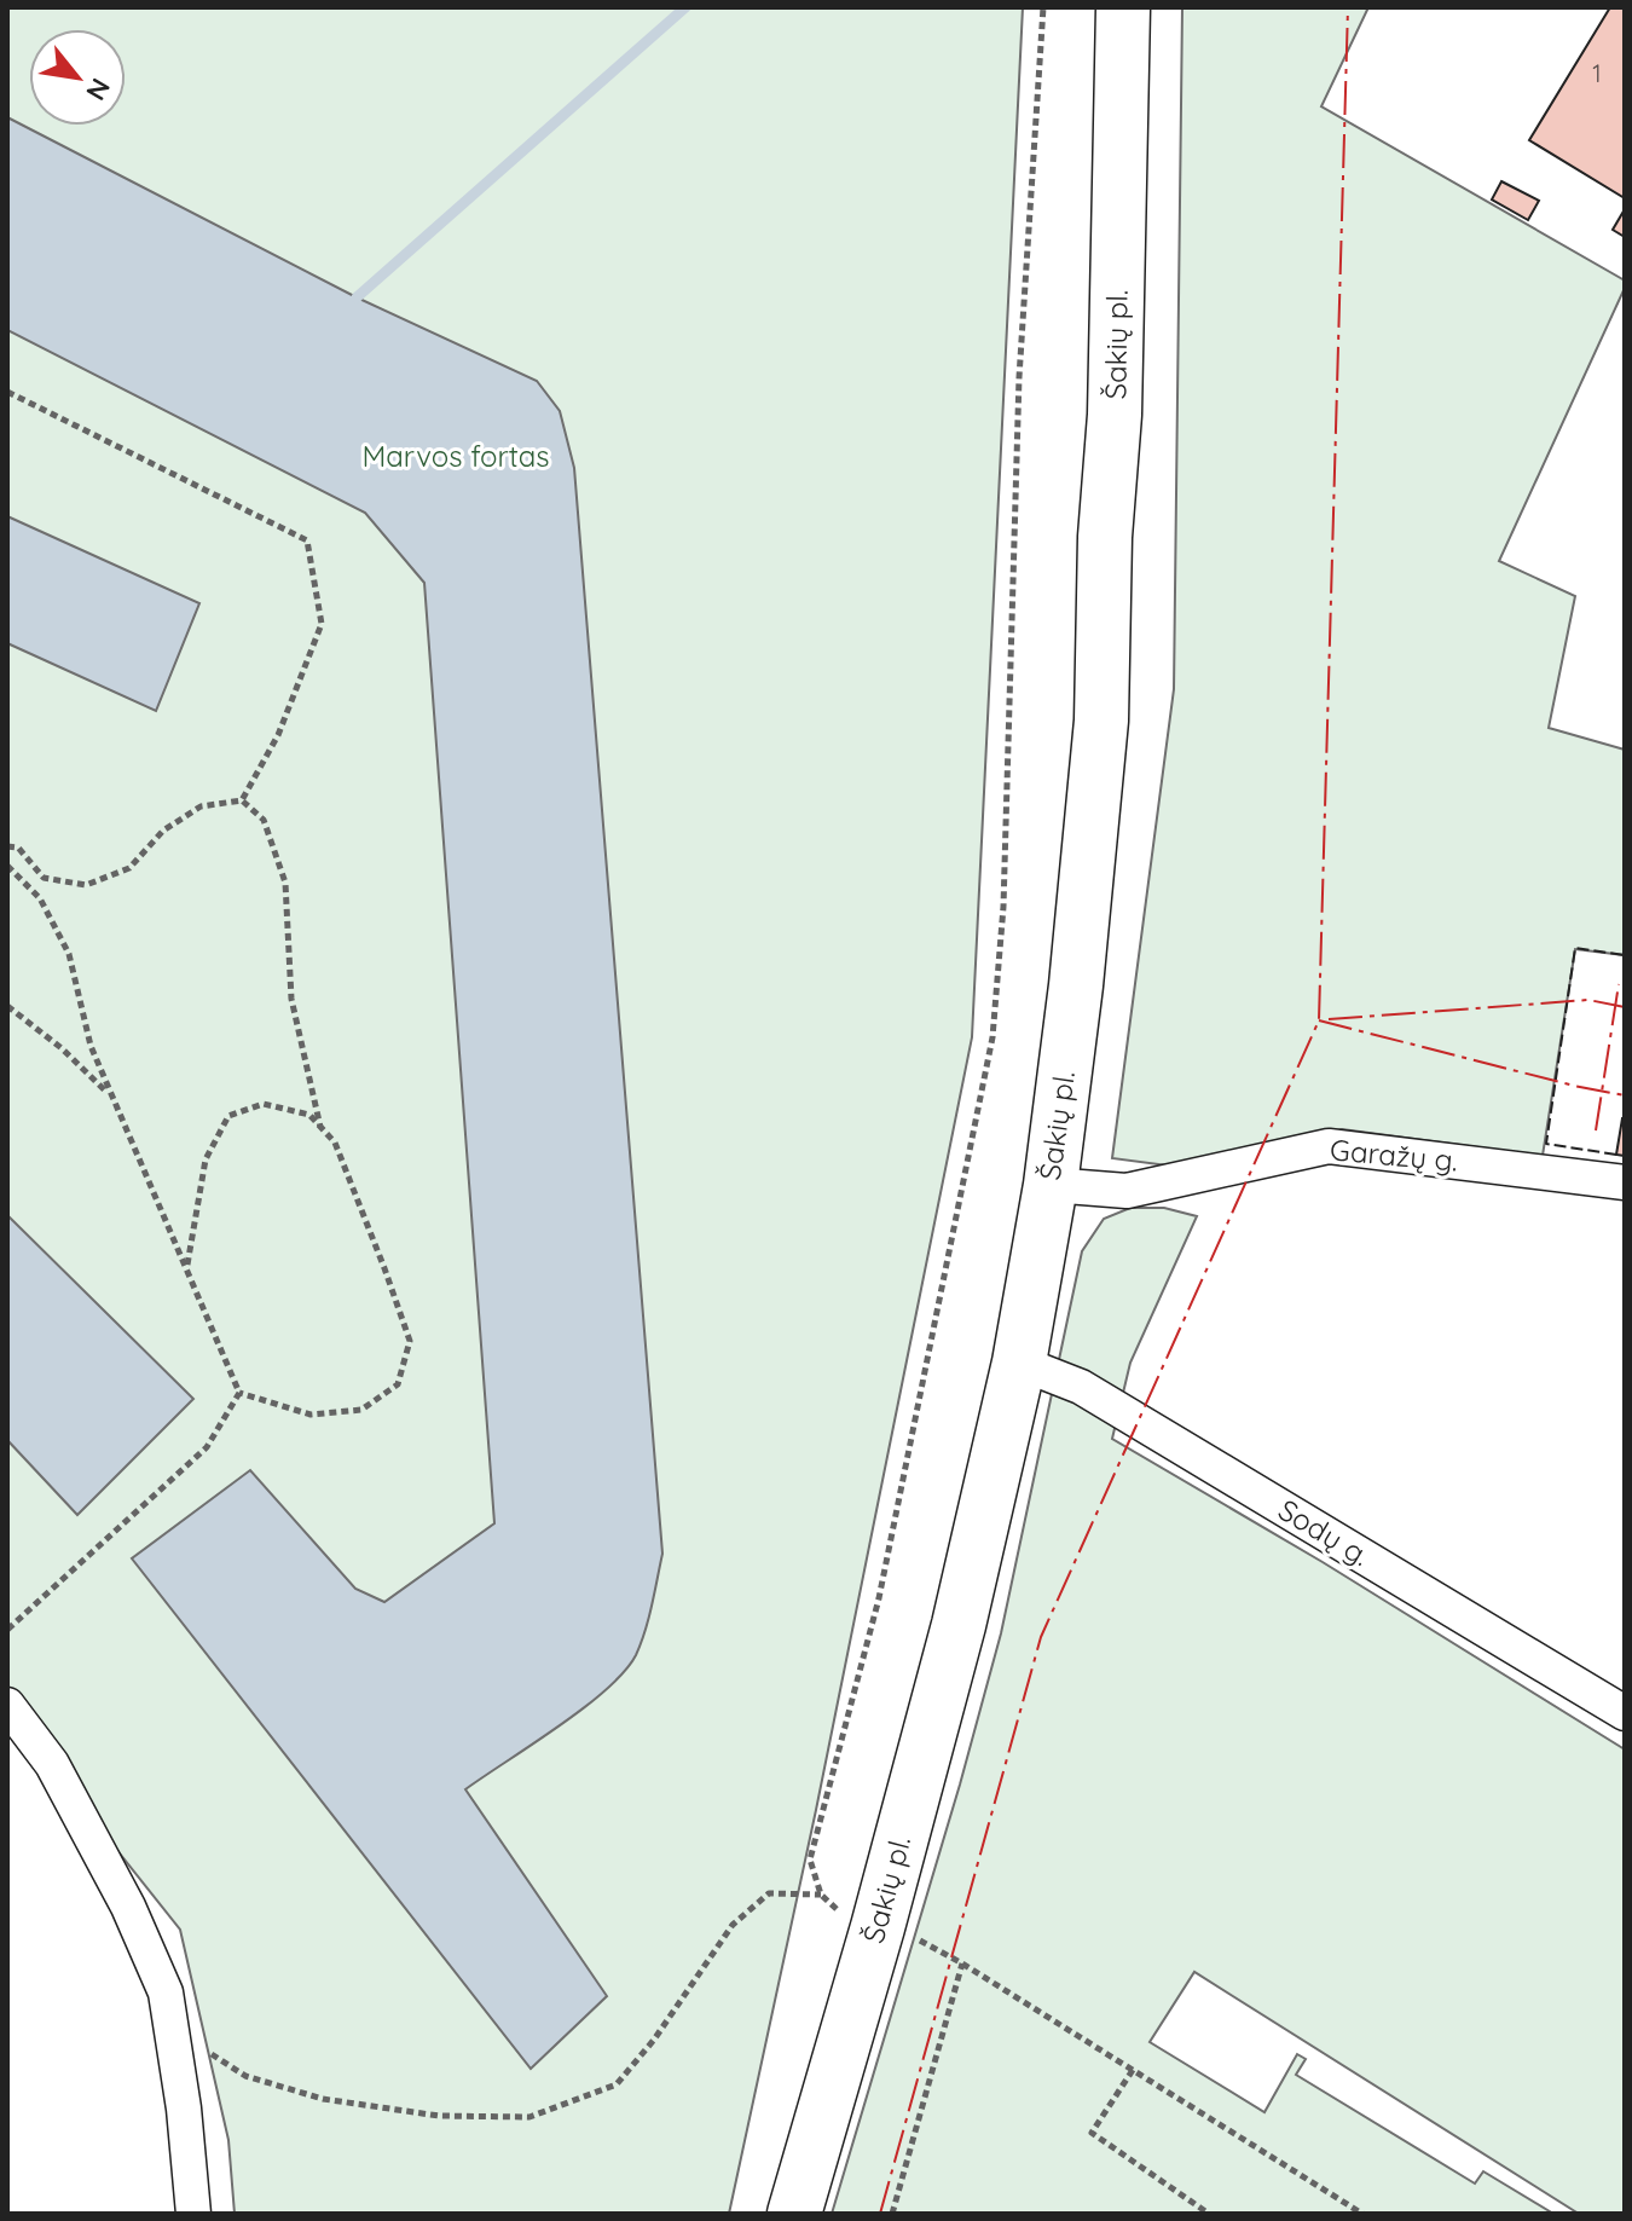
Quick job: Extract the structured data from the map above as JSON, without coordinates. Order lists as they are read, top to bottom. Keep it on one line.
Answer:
{"streets":{"main road":["Šakių pl."],"street":["Garažų g.","Sodų g."]},"crossings":[["Šakių pl.","Garažų g."],["Šakių pl.","Sodų g."]],"parks":["Marvos fortas"],"house_numbers":["1"],"north":"bottom right"}
